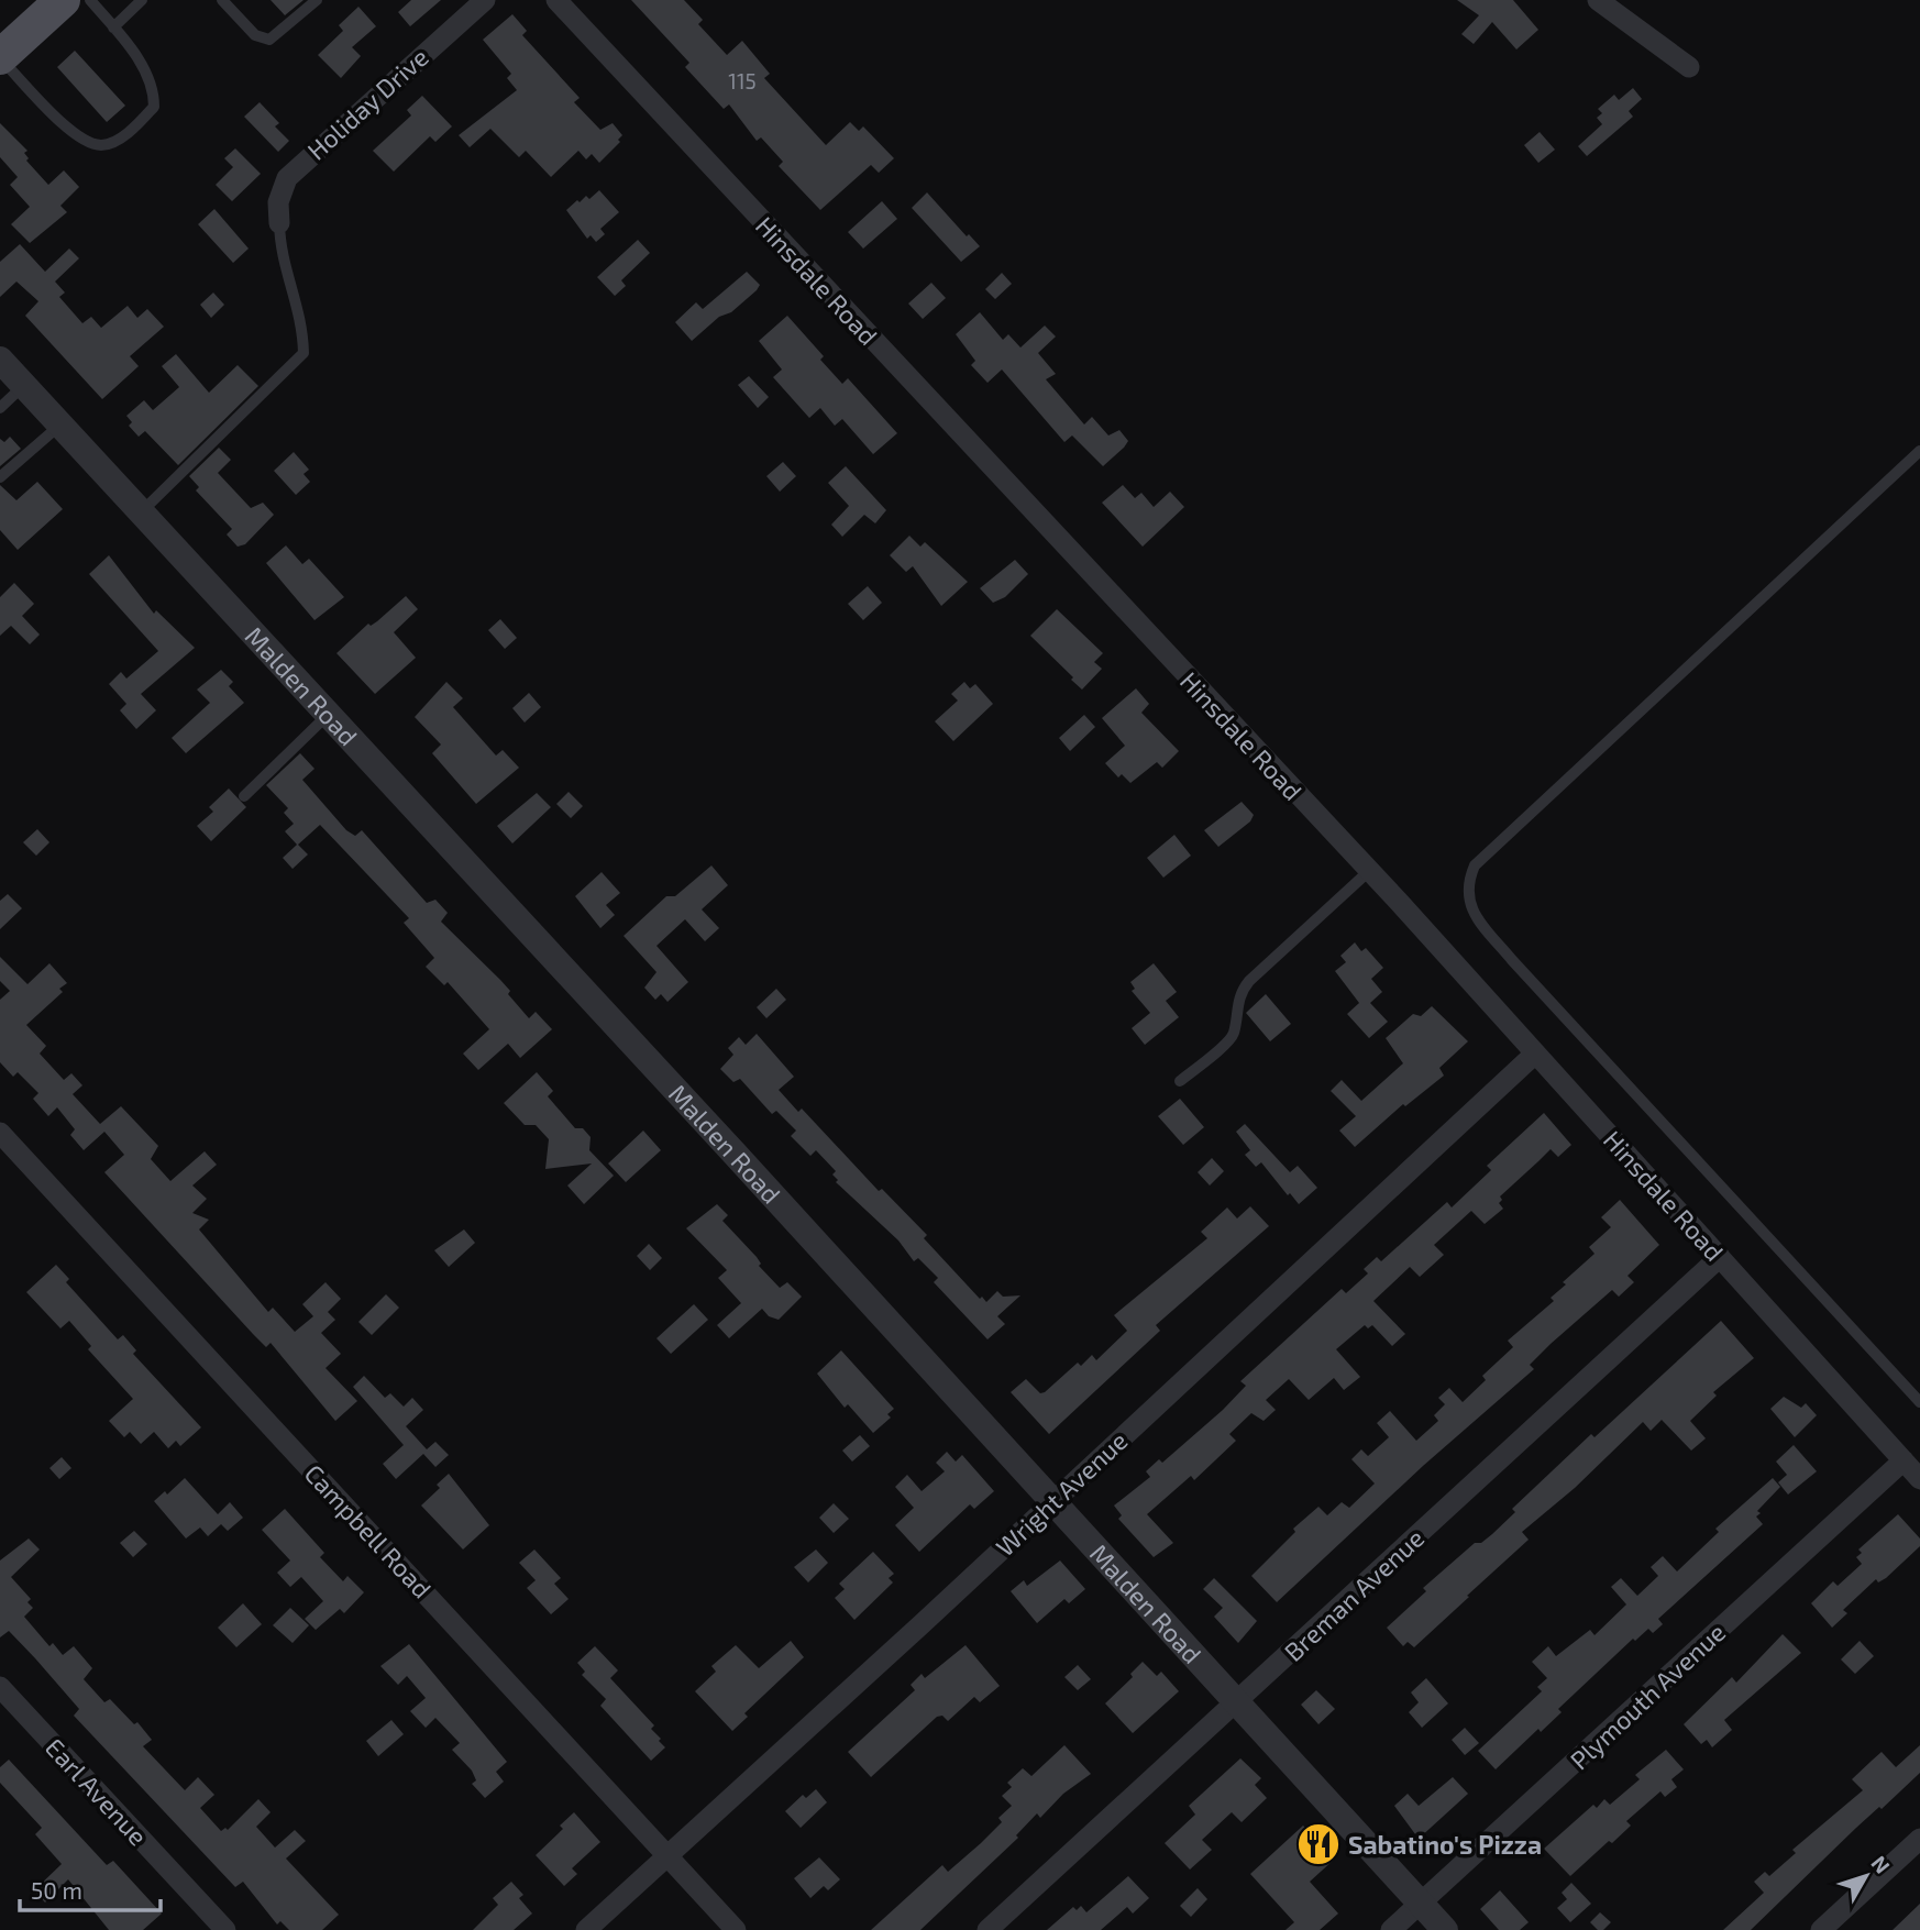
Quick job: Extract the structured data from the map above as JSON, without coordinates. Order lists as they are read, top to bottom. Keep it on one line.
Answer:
{"streets":{"street":["Holiday Drive","Hinsdale Road","Malden Road","Wright Avenue","Campbell Road","Breman Avenue","Plymouth Avenue","Earl Avenue"]},"crossings":[["Hinsdale Road","Wright Avenue"],["Hinsdale Road","Breman Avenue"],["Hinsdale Road","Plymouth Avenue"],["Malden Road","Wright Avenue"],["Malden Road","Breman Avenue"],["Malden Road","Plymouth Avenue"],["Wright Avenue","Campbell Road"]],"places":{"restaurant":["Sabatino's Pizza"]},"house_numbers":["115"],"scale_bar":"50 m","north":"top right"}
